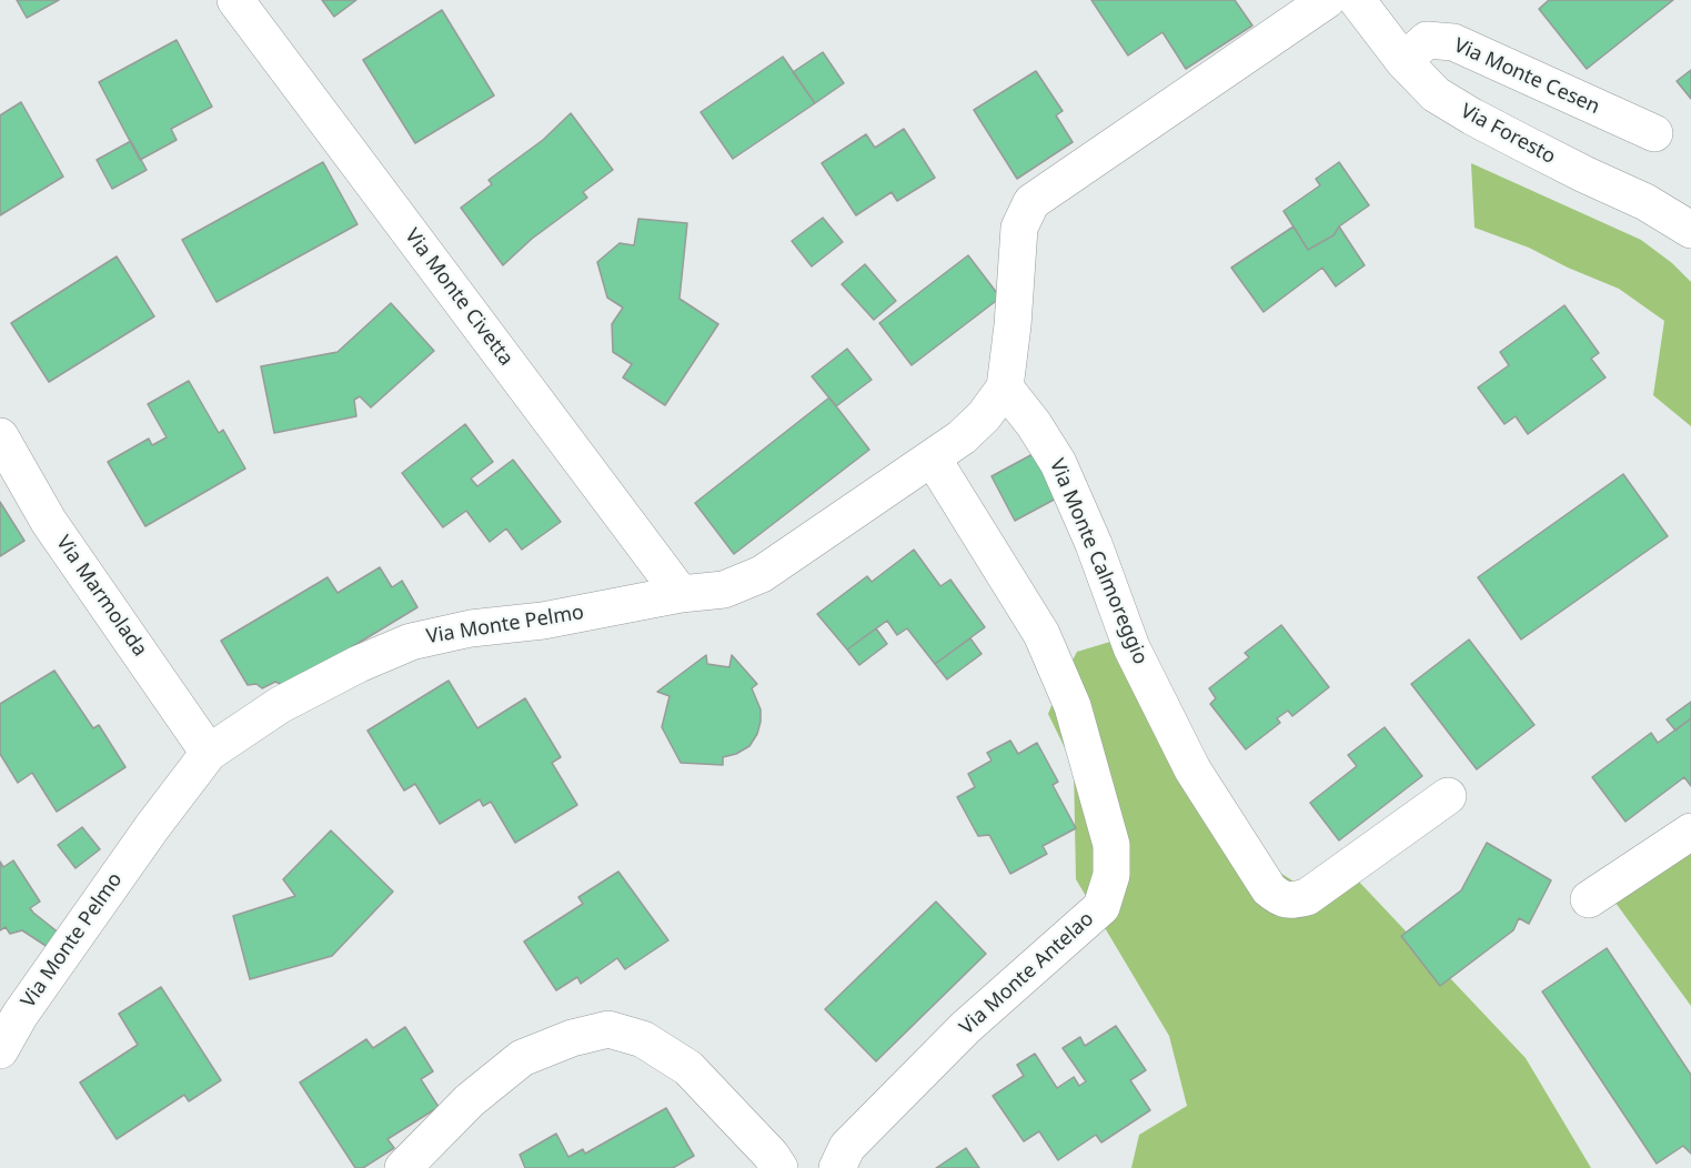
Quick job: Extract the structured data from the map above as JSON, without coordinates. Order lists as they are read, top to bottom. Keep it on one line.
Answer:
{"streets":{"street":["Via Monte Cesen","Via Foresto","Via Monte Civetta","Via Monte Calmoreggio","Via Marmolada","Via Monte Pelmo","Via Monte Antelao"]},"crossings":[["Via Monte Cesen","Via Foresto"],["Via Monte Civetta","Via Monte Pelmo"],["Via Monte Calmoreggio","Via Monte Pelmo"],["Via Marmolada","Via Monte Pelmo"],["Via Monte Pelmo","Via Monte Antelao"]]}
